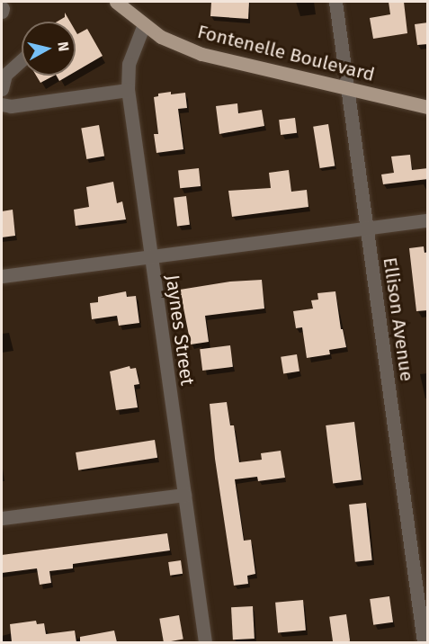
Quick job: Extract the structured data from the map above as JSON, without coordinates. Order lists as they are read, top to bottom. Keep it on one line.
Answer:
{"streets":{"main road":["Fontenelle Boulevard"],"street":["Ellison Avenue","Jaynes Street"]},"crossings":[["Fontenelle Boulevard","Ellison Avenue"],["Fontenelle Boulevard","Jaynes Street"]],"north":"right"}
